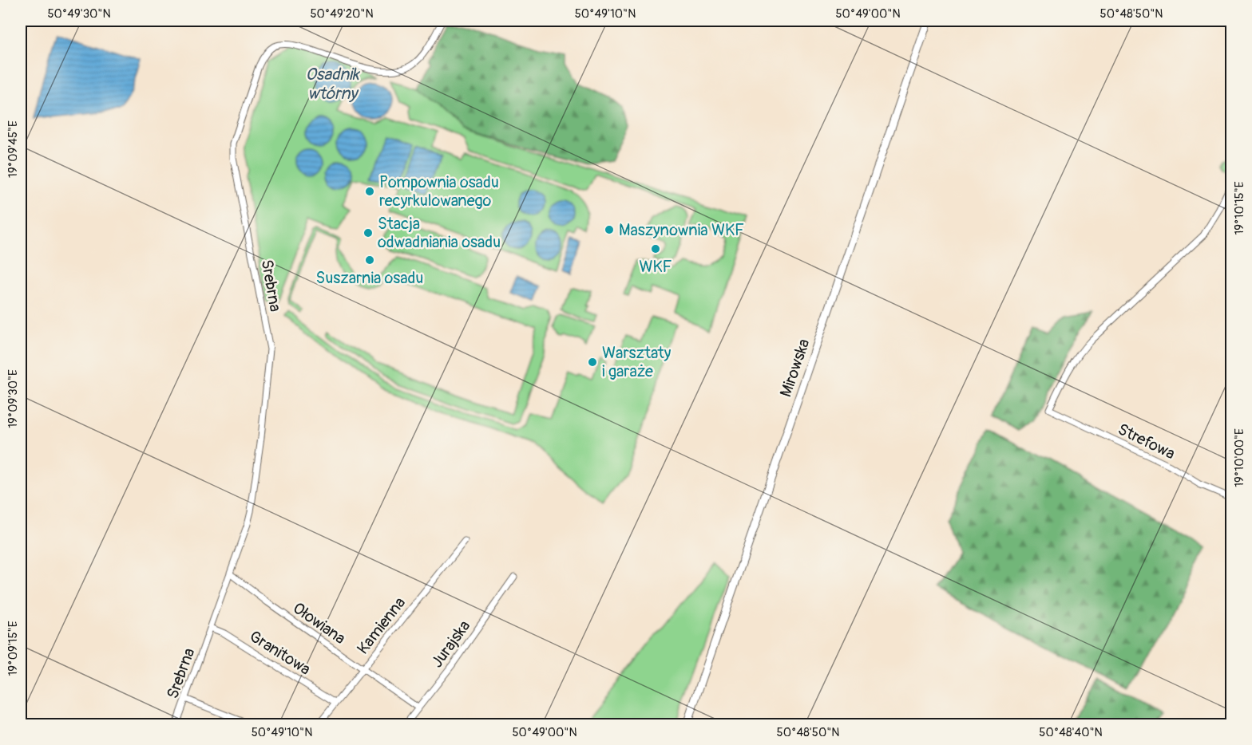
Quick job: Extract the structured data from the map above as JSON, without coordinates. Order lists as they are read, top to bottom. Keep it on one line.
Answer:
{"streets":{"street":["Srebrna","Mirowska","Strefowa","Ołowiana","Kamienna","Jurajska","Granitowa"]},"crossings":[["Srebrna","Ołowiana"],["Srebrna","Granitowa"],["Ołowiana","Kamienna"],["Ołowiana","Jurajska"],["Kamienna","Granitowa"]],"water":["Osadnik wtórny"],"places":["Pompownia osadu recyrkulowanego","Maszynownia WKF","Stacja odwadniania osadu","WKF","Suszarnia osadu","Warsztaty i garaże"],"coordinates":["50°49'30\"N","50°49'20\"N","50°49'10\"N","50°49'00\"N","50°48'50\"N","19°09'45\"E","19°10'15\"E","19°09'30\"E","19°10'00\"E","19°09'15\"E","50°48'40\"N"]}
